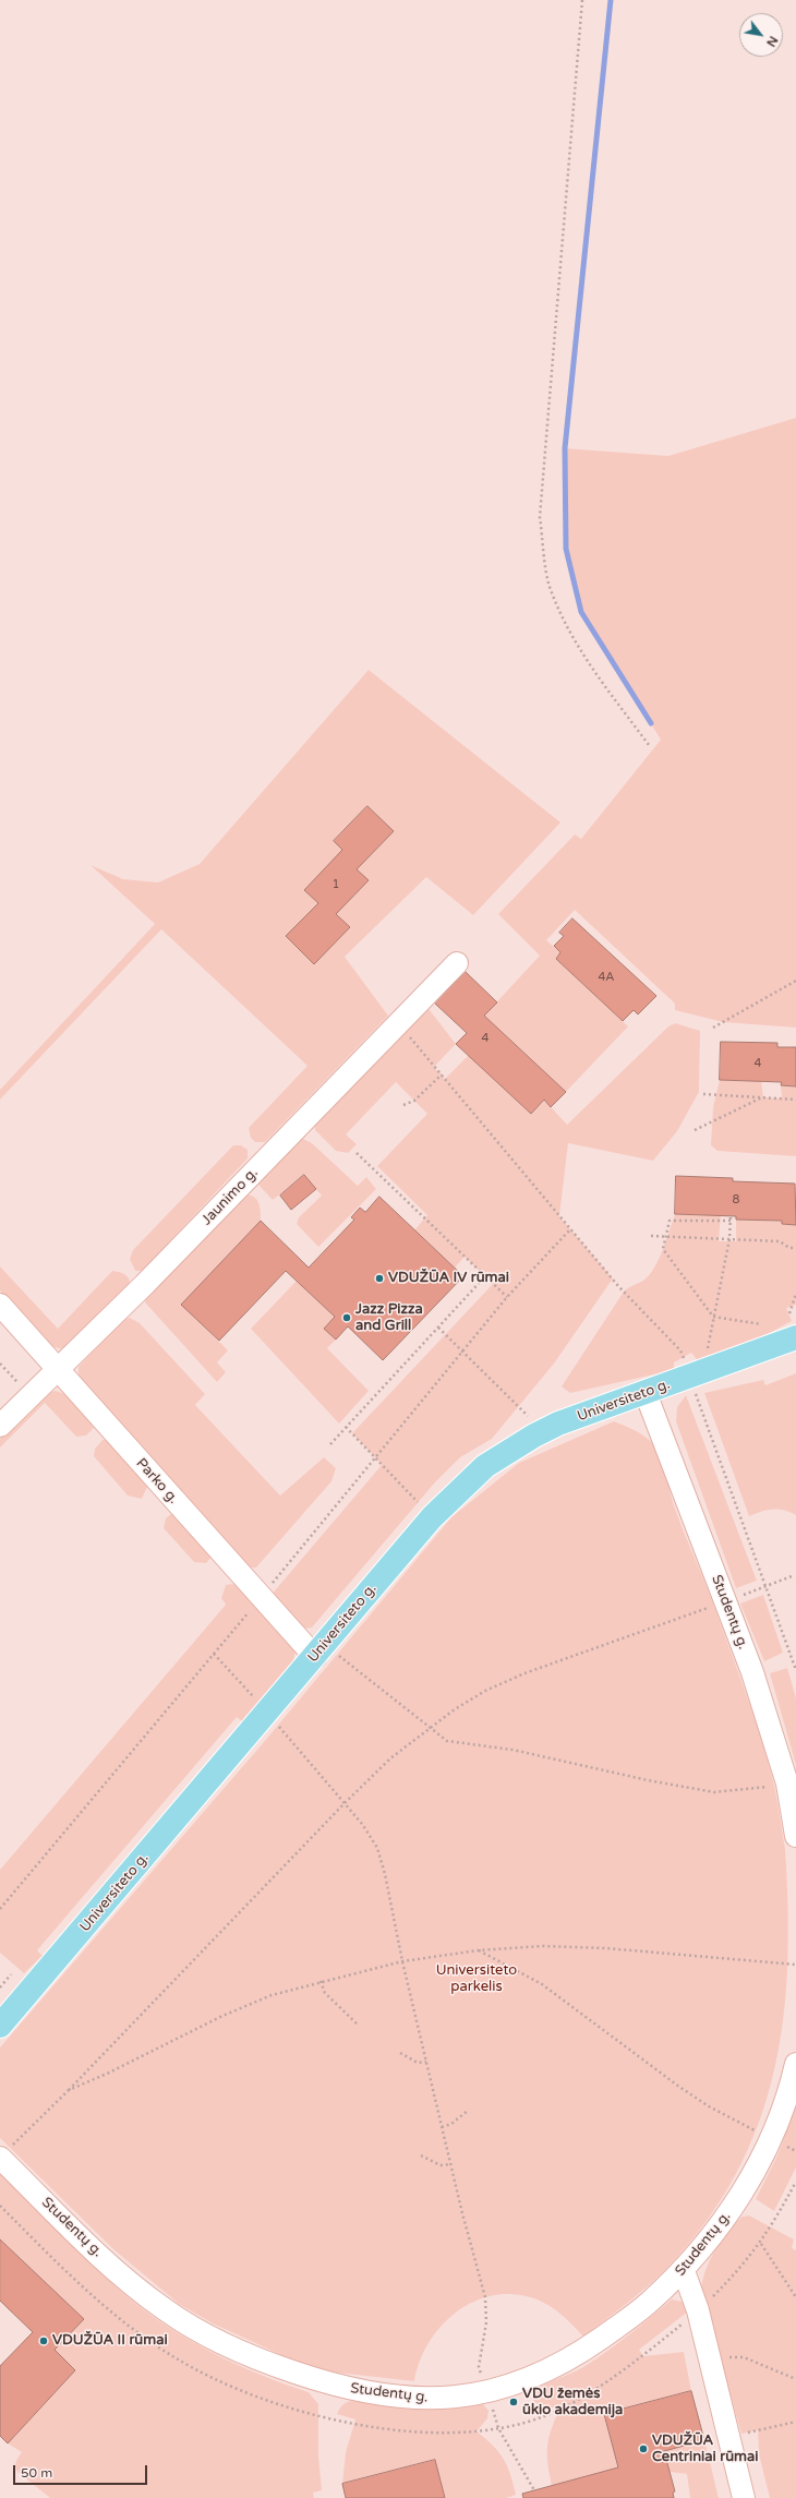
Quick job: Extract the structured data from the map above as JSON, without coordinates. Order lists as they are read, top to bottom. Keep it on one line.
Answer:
{"streets":{"main road":["Universiteto g."],"street":["Jaunimo g.","Parko g.","Studentų g."]},"crossings":[["Jaunimo g.","Parko g."],["Universiteto g.","Parko g."],["Universiteto g.","Studentų g."]],"parks":["Universiteto parkelis"],"places":["VDUŽŪA IV rūmai","Jazz Pizza and Grill","VDUŽŪA II rūmai","VDU žemės ūkio akademija","VDUŽŪA Centriniai rūmai"],"house_numbers":["1","4A","4","4","8"],"scale_bar":"50 m","north":"bottom right"}
